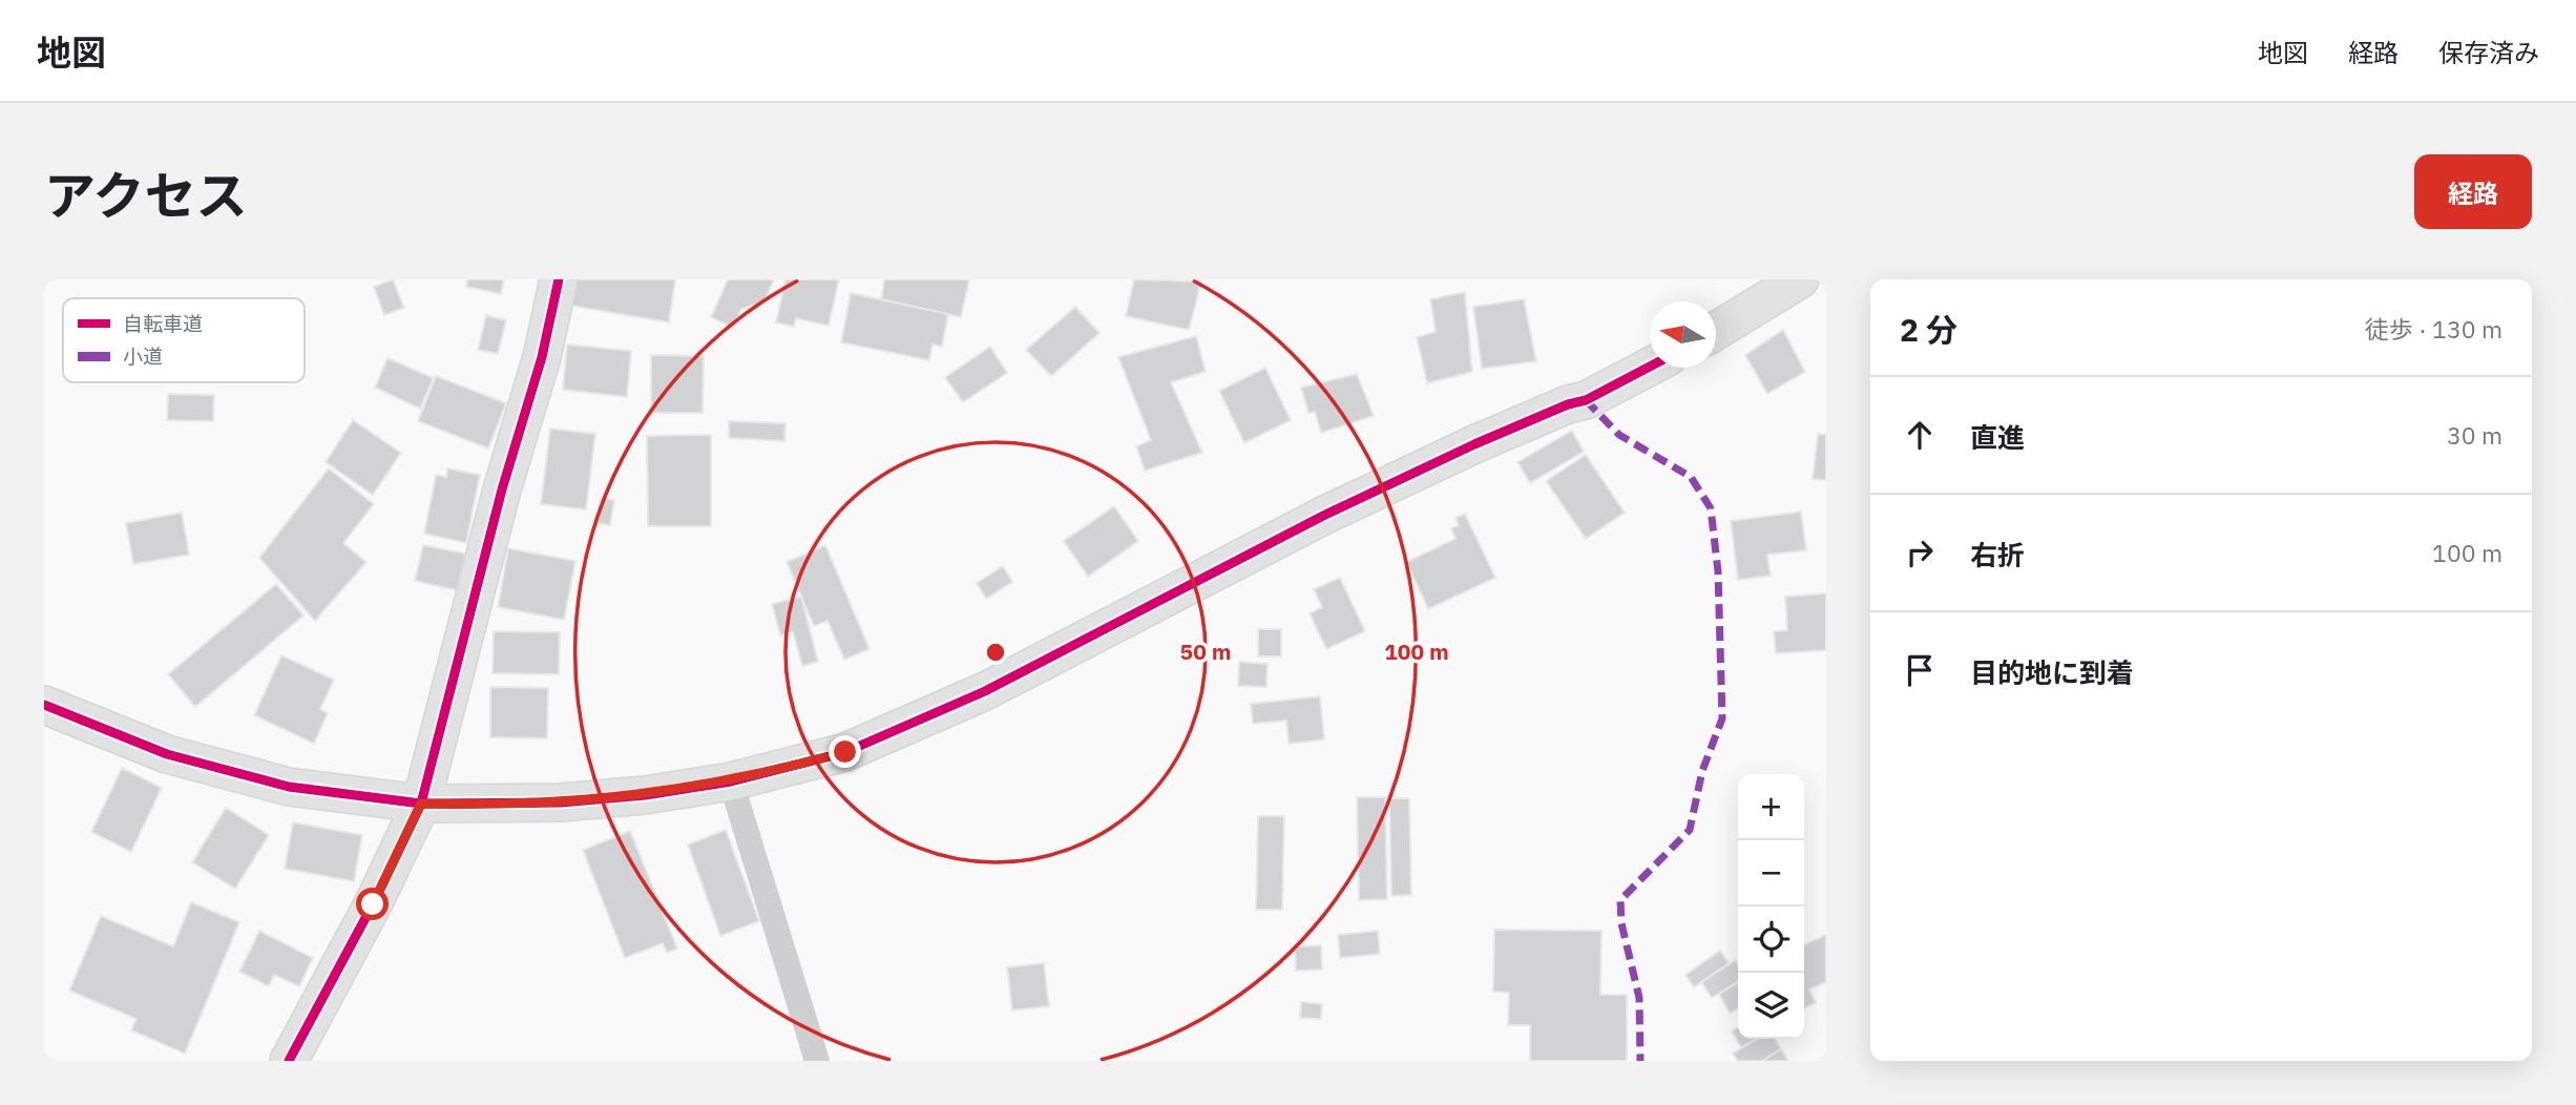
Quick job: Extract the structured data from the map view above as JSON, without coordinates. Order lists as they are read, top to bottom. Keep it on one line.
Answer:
{"legend":["自転車道","小道"],"north":"left","page":{"header":"地図","nav":["地図","経路","保存済み"],"title":"アクセス","buttons":"経路","heading":["2 分","徒歩 · 130 m"],"list":[["直進","30 m"],["右折","100 m"],"目的地に到着"],"map_buttons":["+","−"]},"rings":["50 m","100 m"]}
